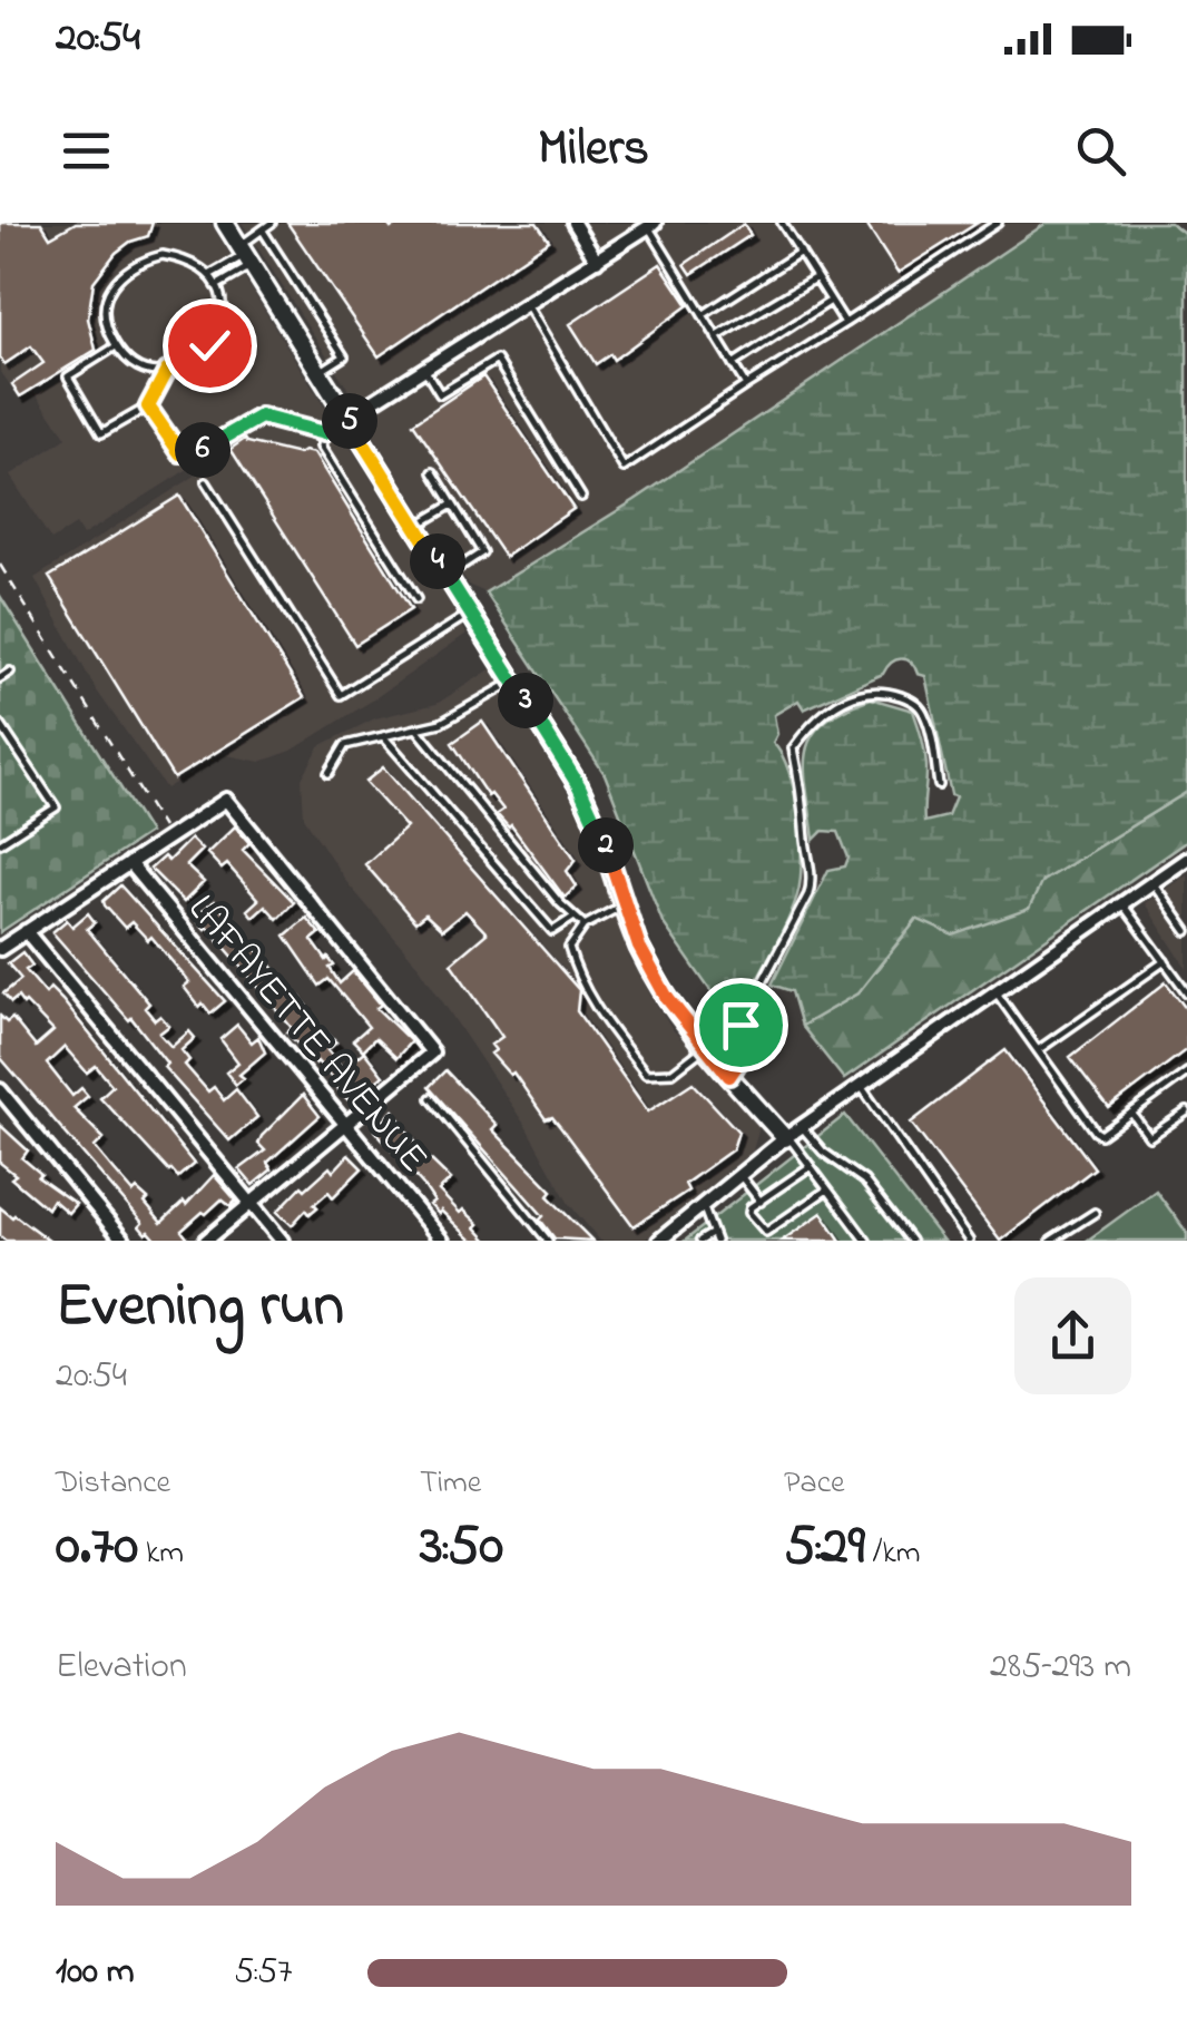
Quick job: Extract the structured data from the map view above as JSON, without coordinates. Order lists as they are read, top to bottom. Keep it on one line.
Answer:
{"streets":{"street":["LAFAYETTE AVENUE"]},"page":{"status":"20:54","header":"Milers","pins":["5","6","4","3","2"],"heading":["Evening run","20:54"],"stats":[["Distance","0.70 km"],["Time","3:50"],["Pace","5:29 /km"]],"chart":["Elevation","285–293 m"],"list":[{"name":"100 m","note":"5:57"}]}}
